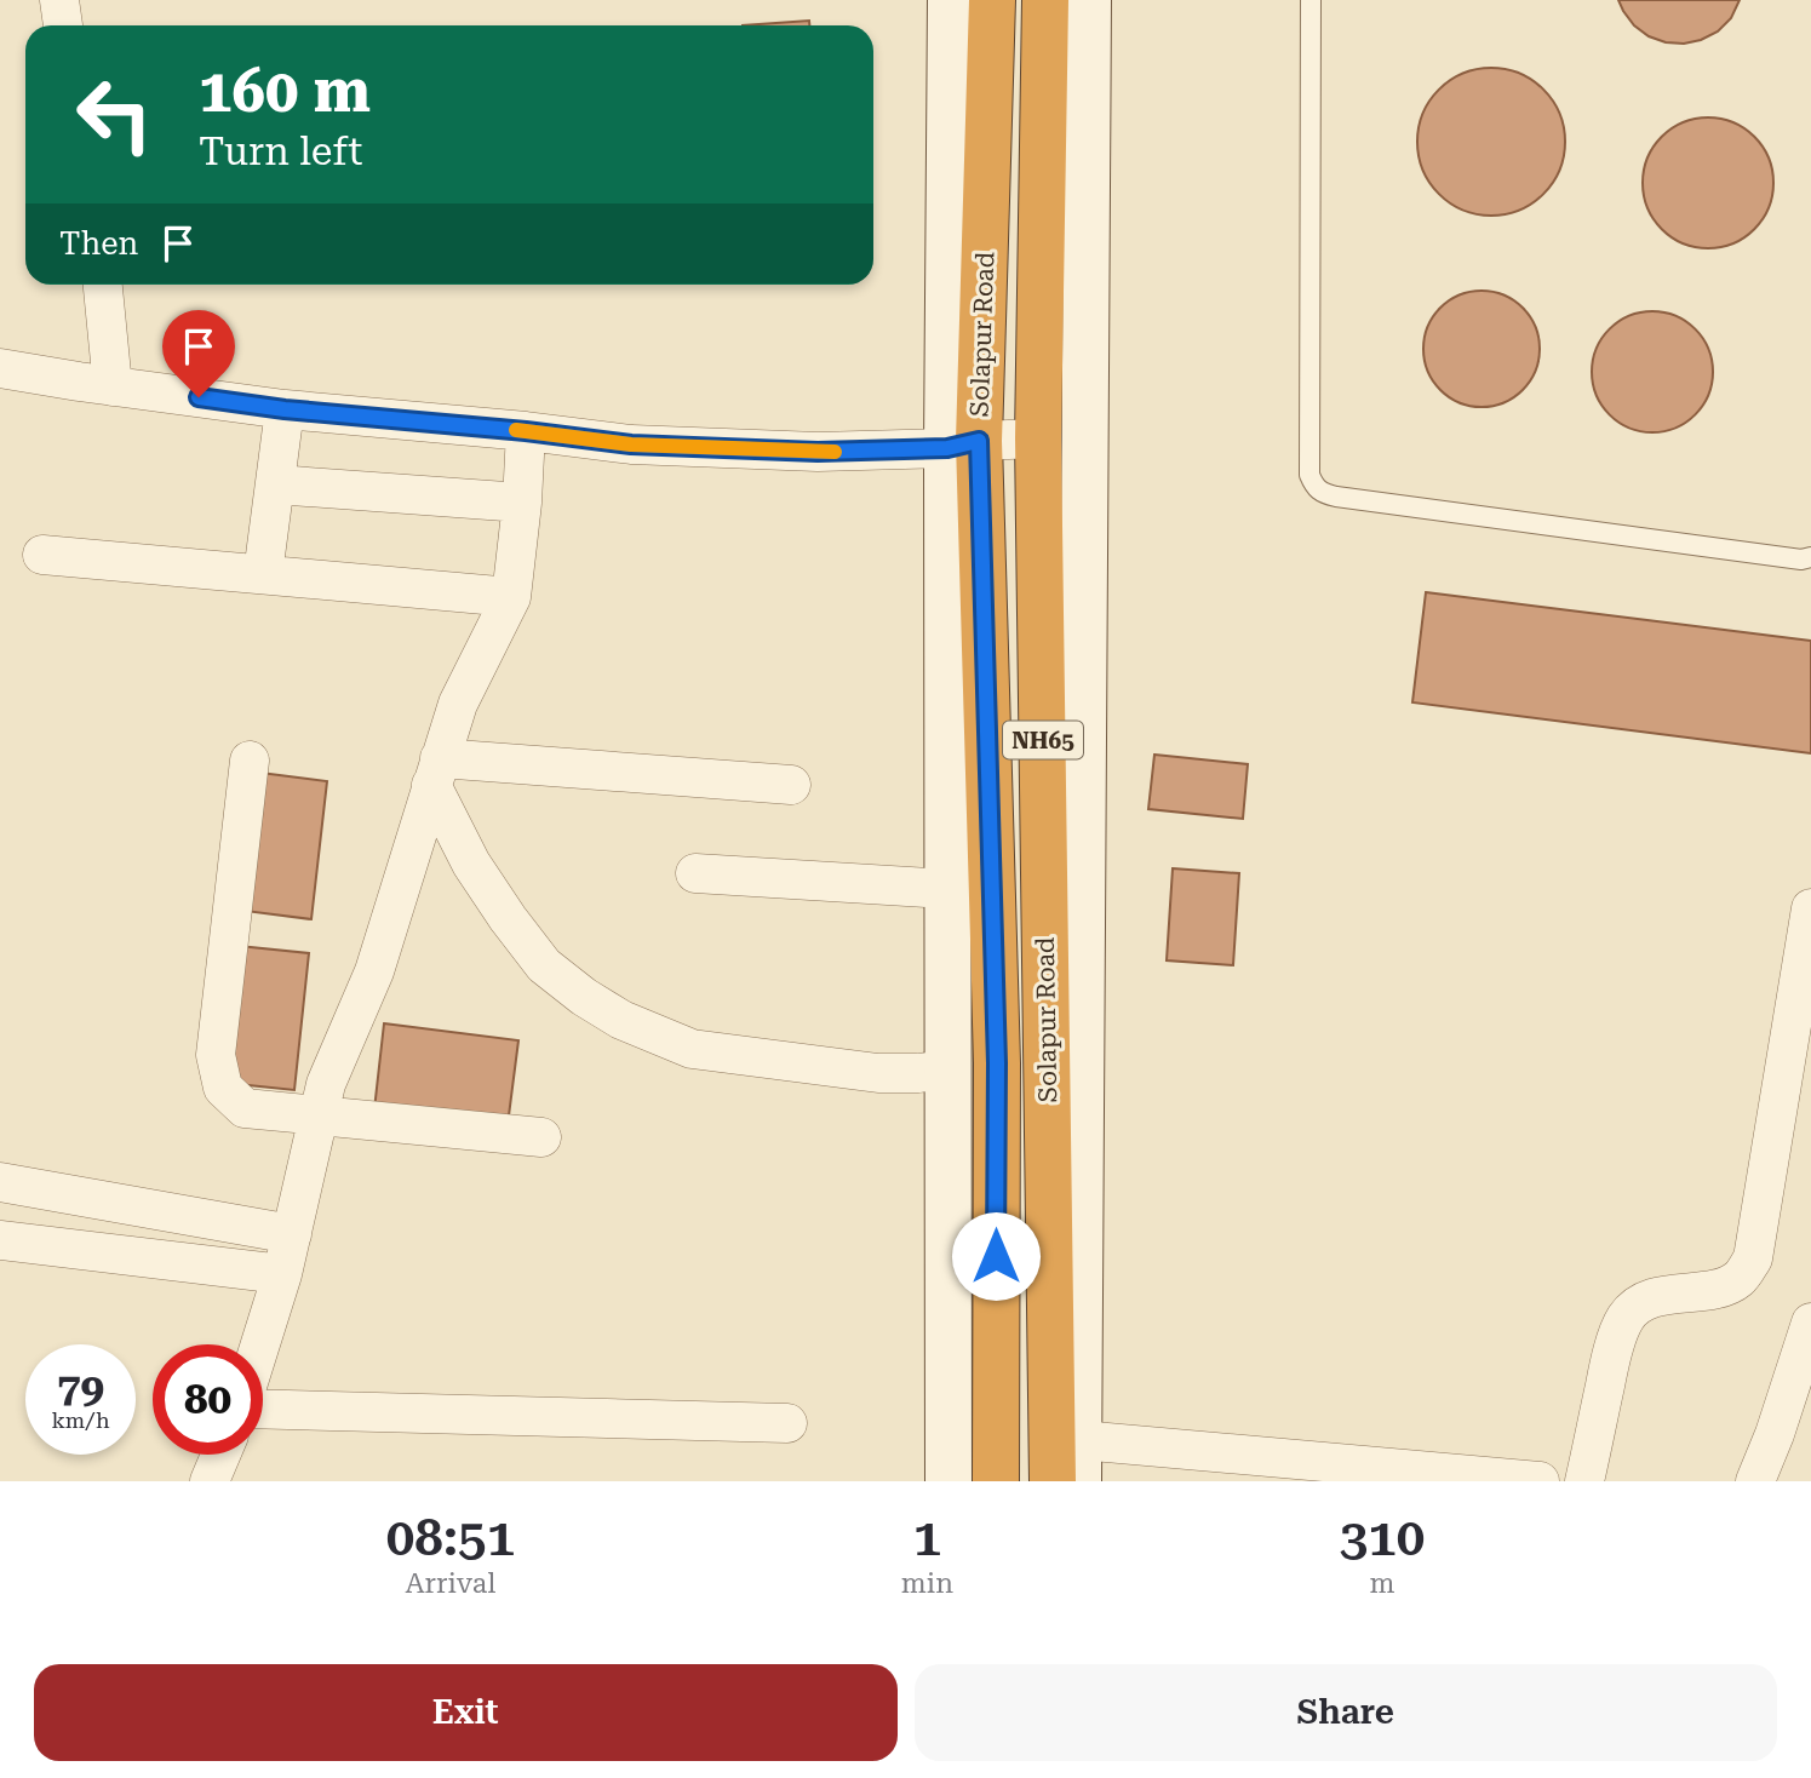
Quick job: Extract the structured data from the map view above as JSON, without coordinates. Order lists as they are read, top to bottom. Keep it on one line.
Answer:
{"streets":{"highway":["Solapur Road","NH65"]},"page":{"turn":["160 m","Turn left"],"then":"Then","speed":"79 km/h","limit":"80","eta":["08:51","Arrival","1","min","310","m"],"buttons":["Exit","Share"]}}
